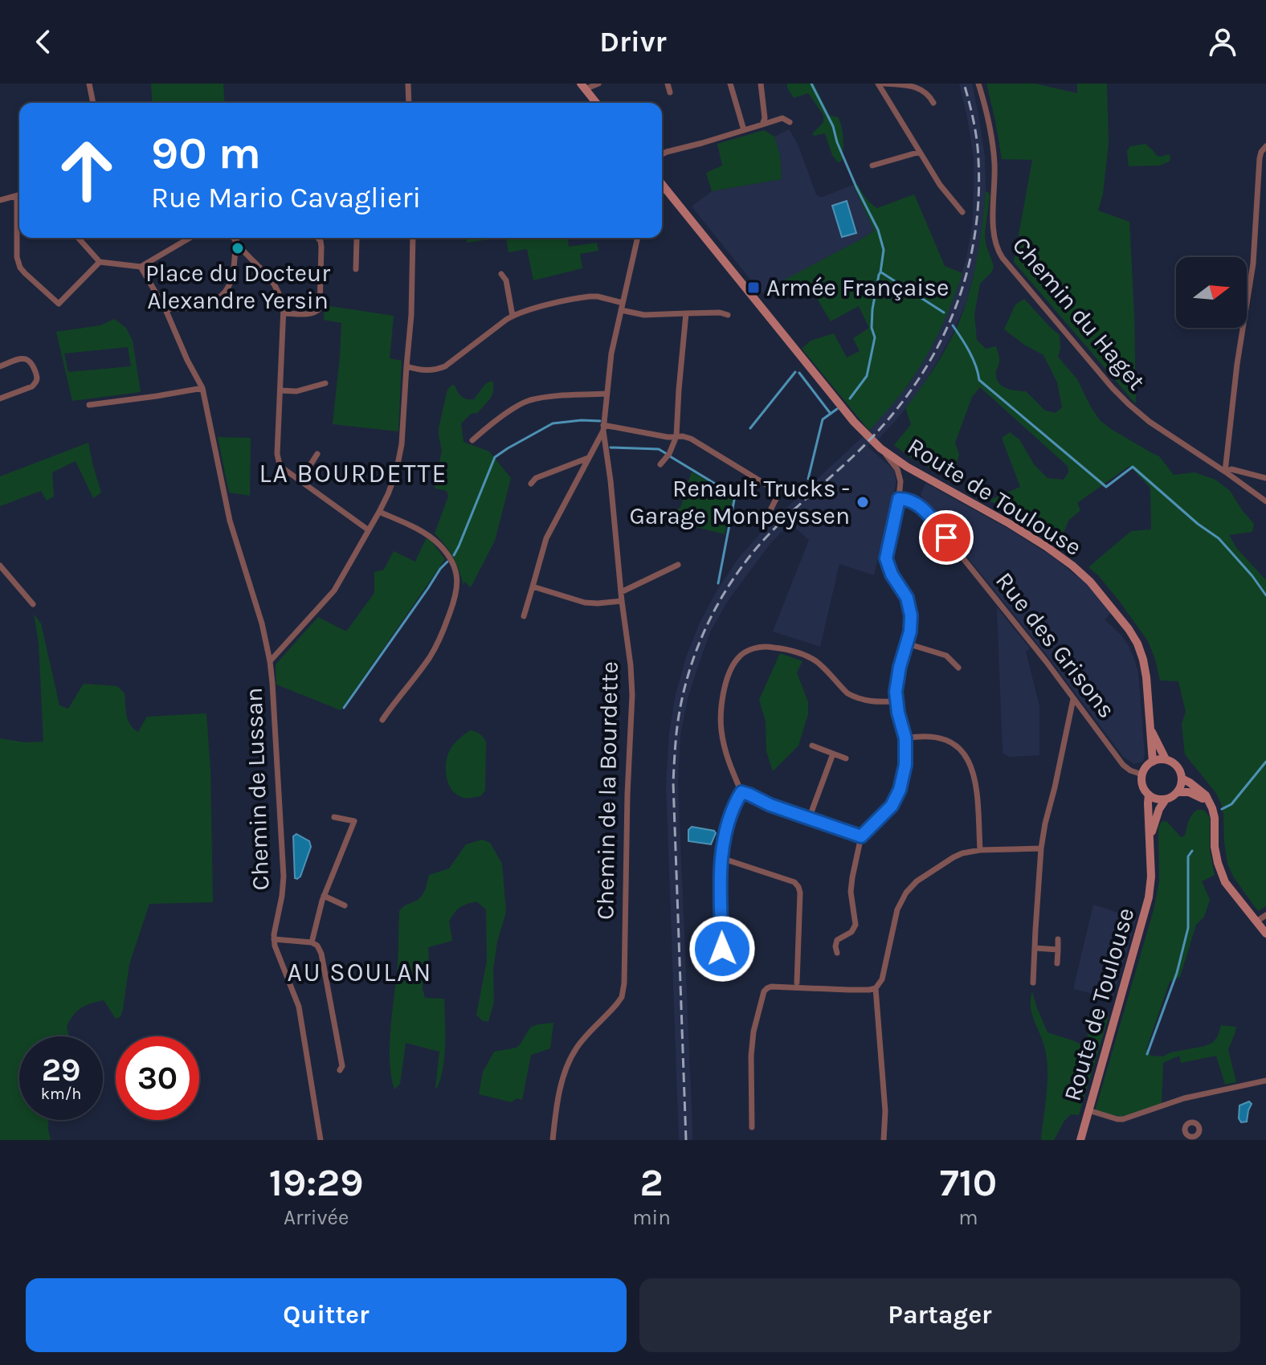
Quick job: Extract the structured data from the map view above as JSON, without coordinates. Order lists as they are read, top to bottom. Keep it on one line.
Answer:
{"streets":{"main road":["Route de Toulouse"],"street":["Chemin du Haget","Rue des Grisons","Chemin de Lussan","Chemin de la Bourdette"]},"crossings":[["Route de Toulouse","Rue des Grisons"]],"districts":["LA BOURDETTE","AU SOULAN"],"places":{"other":["Place du Docteur Alexandre Yersin","Renault Trucks - Garage Monpeyssen"],"transit":["Armée Française"]},"north":"right","page":{"header":"Drivr","turn":["90 m","Rue Mario Cavaglieri"],"speed":"29 km/h","limit":"30","eta":["19:29","Arrivée","2","min","710","m"],"buttons":["Quitter","Partager"]}}
